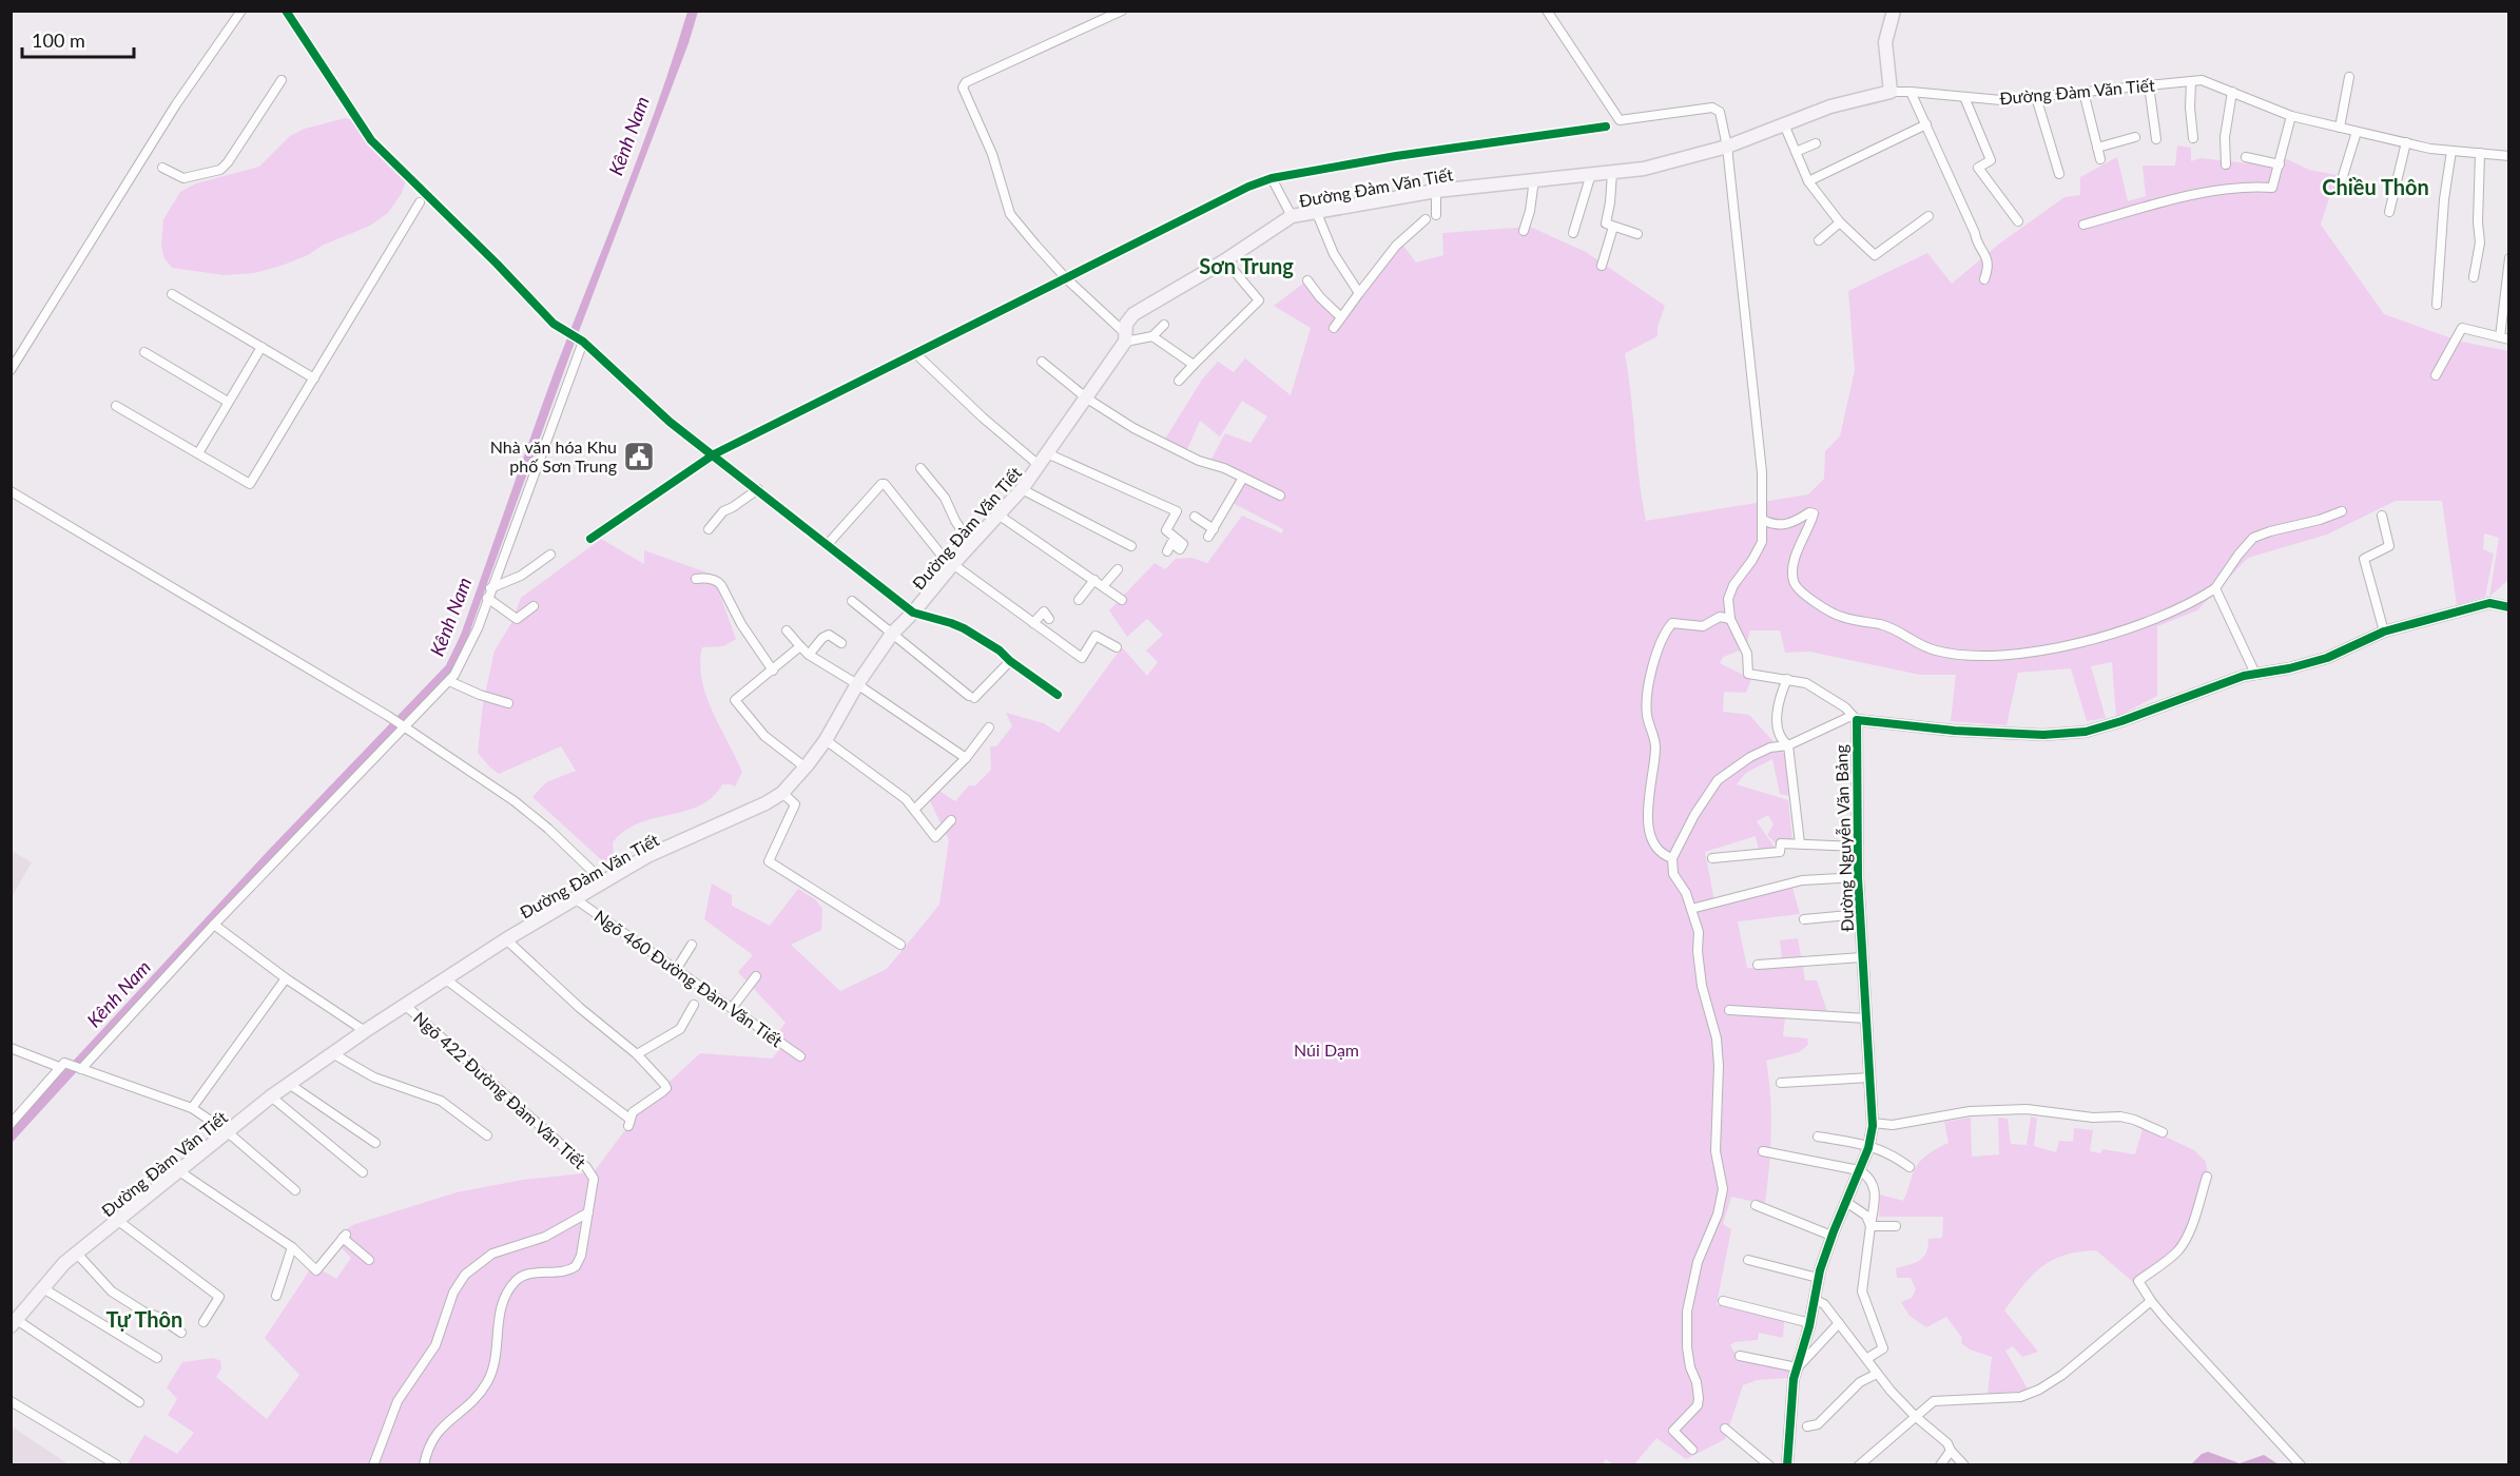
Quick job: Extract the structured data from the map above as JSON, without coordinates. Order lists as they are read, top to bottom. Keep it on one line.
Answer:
{"streets":{"main road":["Đường Đàm Văn Tiết"],"street":["Đường Nguyễn Văn Bảng","Ngõ 460 Đường Đàm Văn Tiết","Ngõ 422 Đường Đàm Văn Tiết"]},"crossings":[["Đường Đàm Văn Tiết","Ngõ 460 Đường Đàm Văn Tiết"],["Đường Đàm Văn Tiết","Ngõ 422 Đường Đàm Văn Tiết"]],"districts":["Chiều Thôn","Sơn Trung","Tự Thôn"],"water":["Kênh Nam"],"parks":["Núi Dạm"],"places":{"public building":["Nhà văn hóa Khu phố Sơn Trung"]},"scale_bar":"100 m"}
